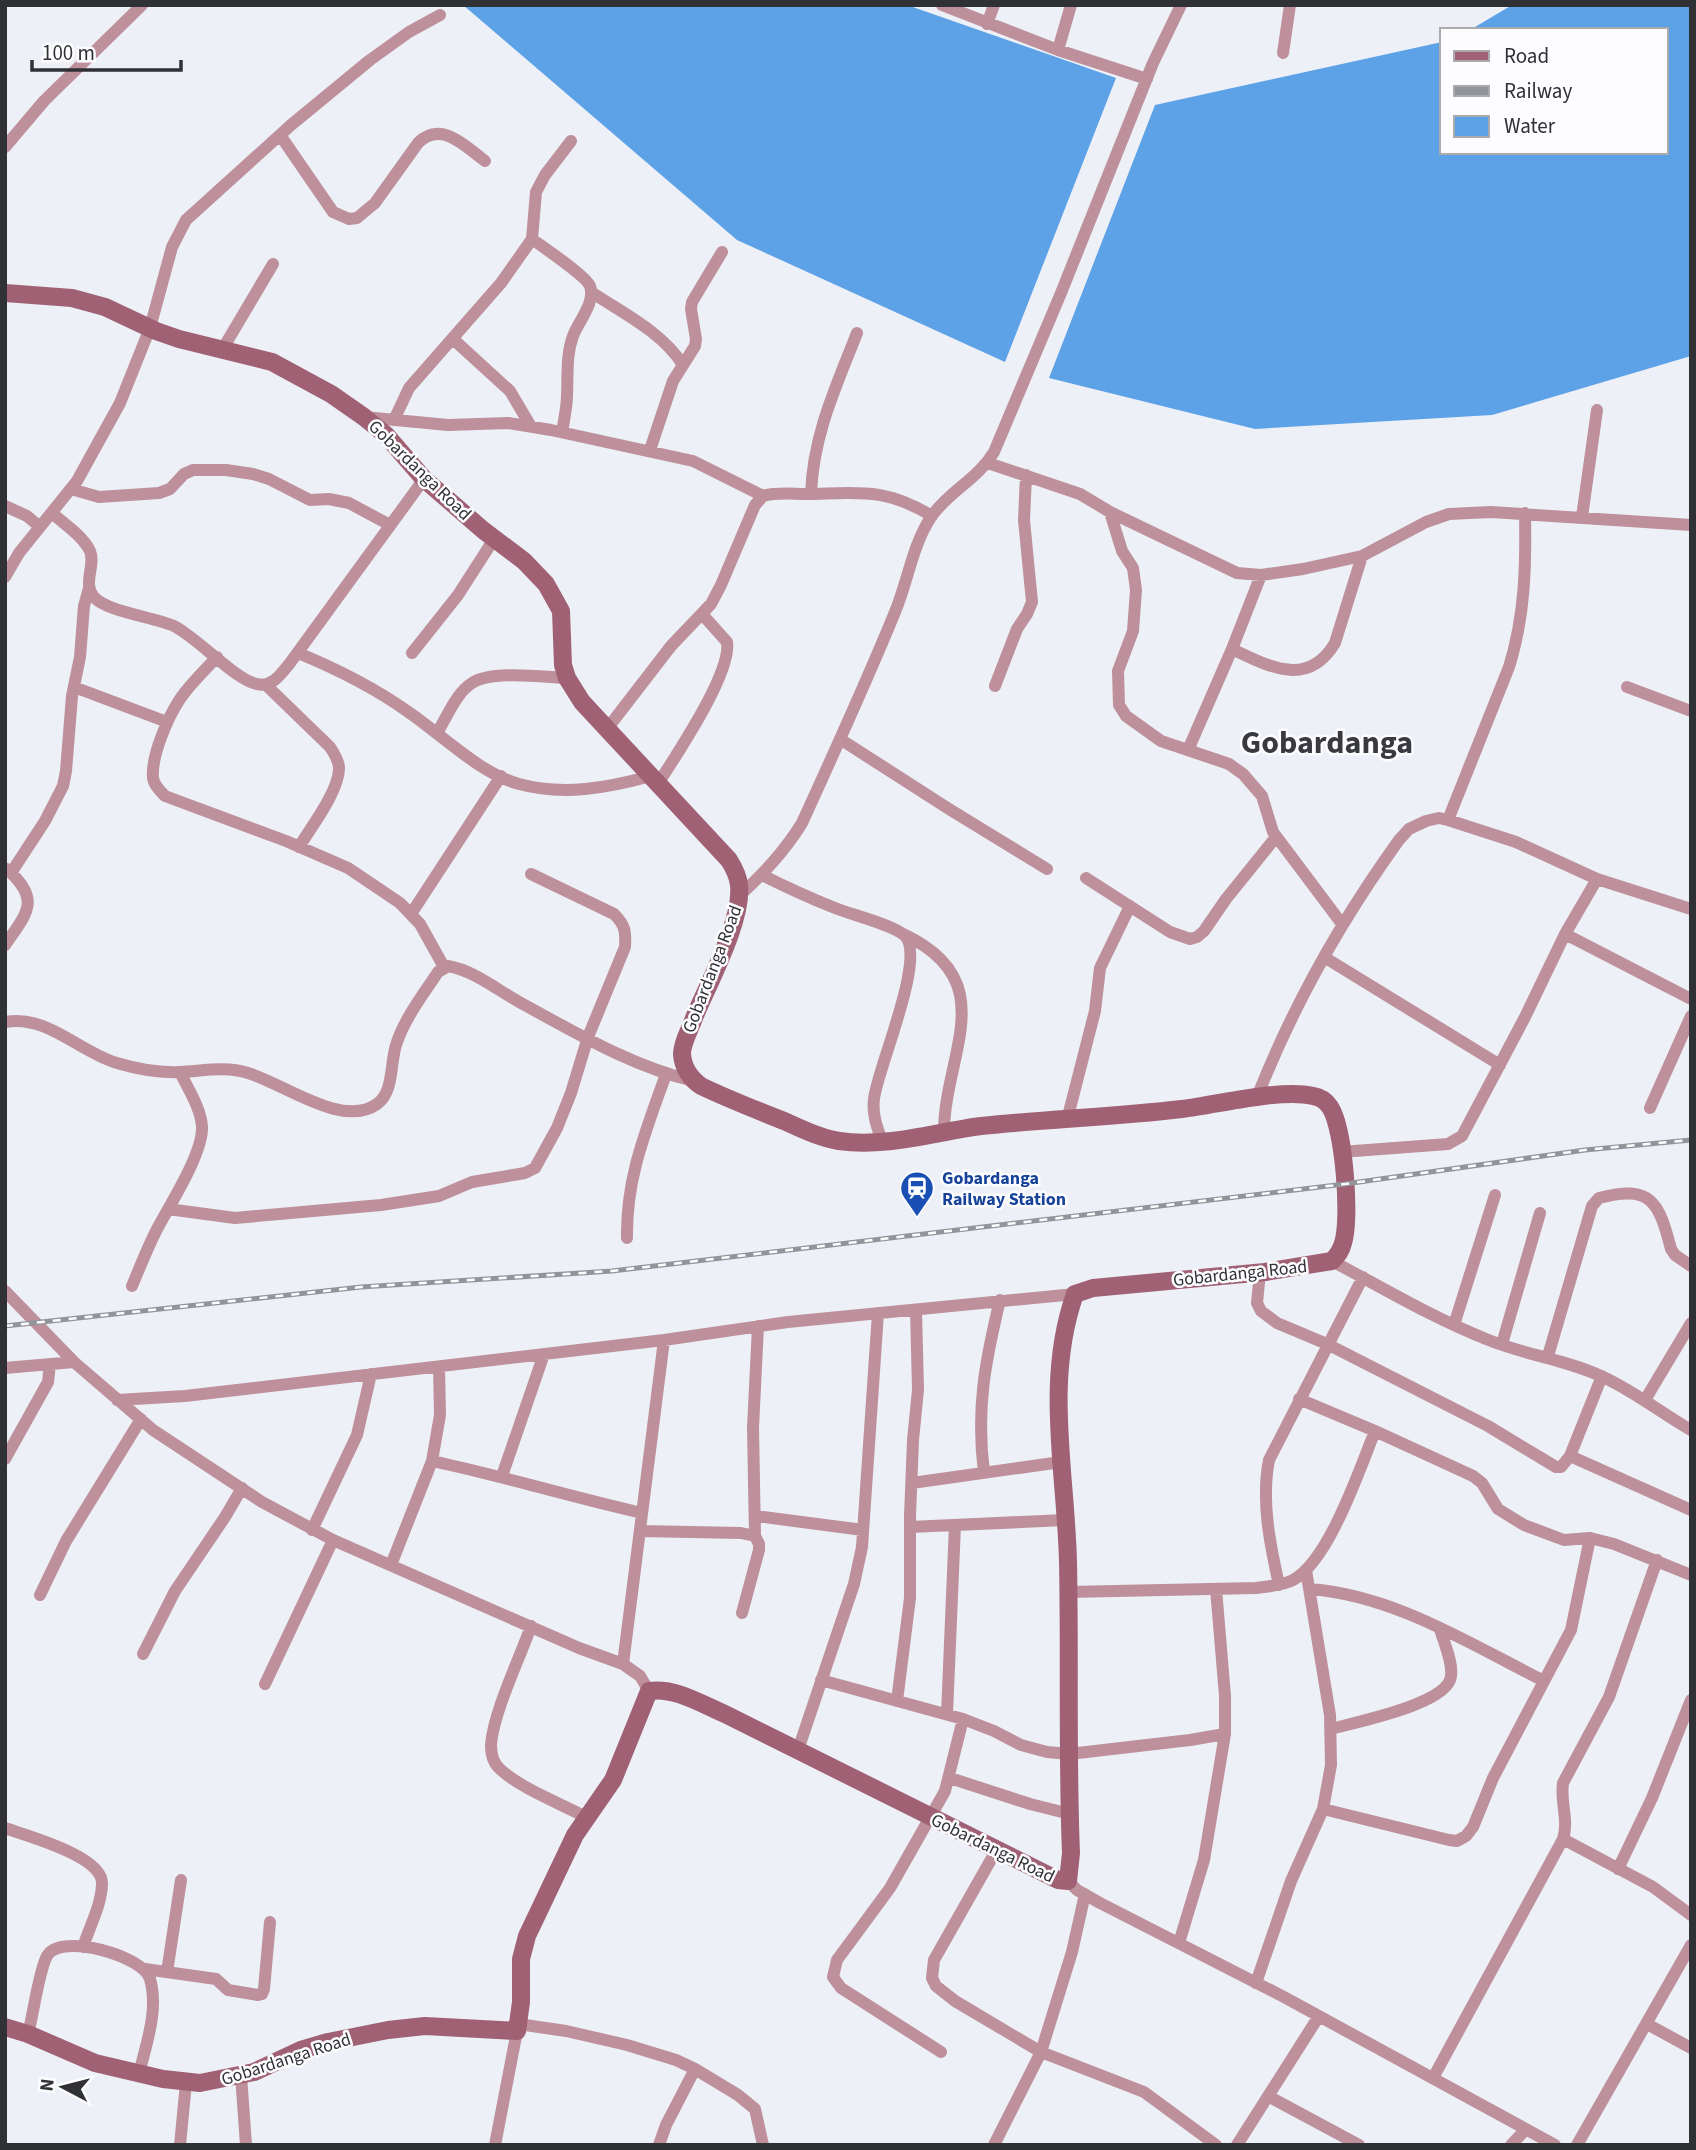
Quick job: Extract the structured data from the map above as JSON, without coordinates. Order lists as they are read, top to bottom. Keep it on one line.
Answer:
{"streets":{"main road":["Gobardanga Road"]},"districts":["Gobardanga"],"places":{"station":["Gobardanga Railway Station"]},"legend":["Road","Railway","Water"],"scale_bar":"100 m","north":"left"}
